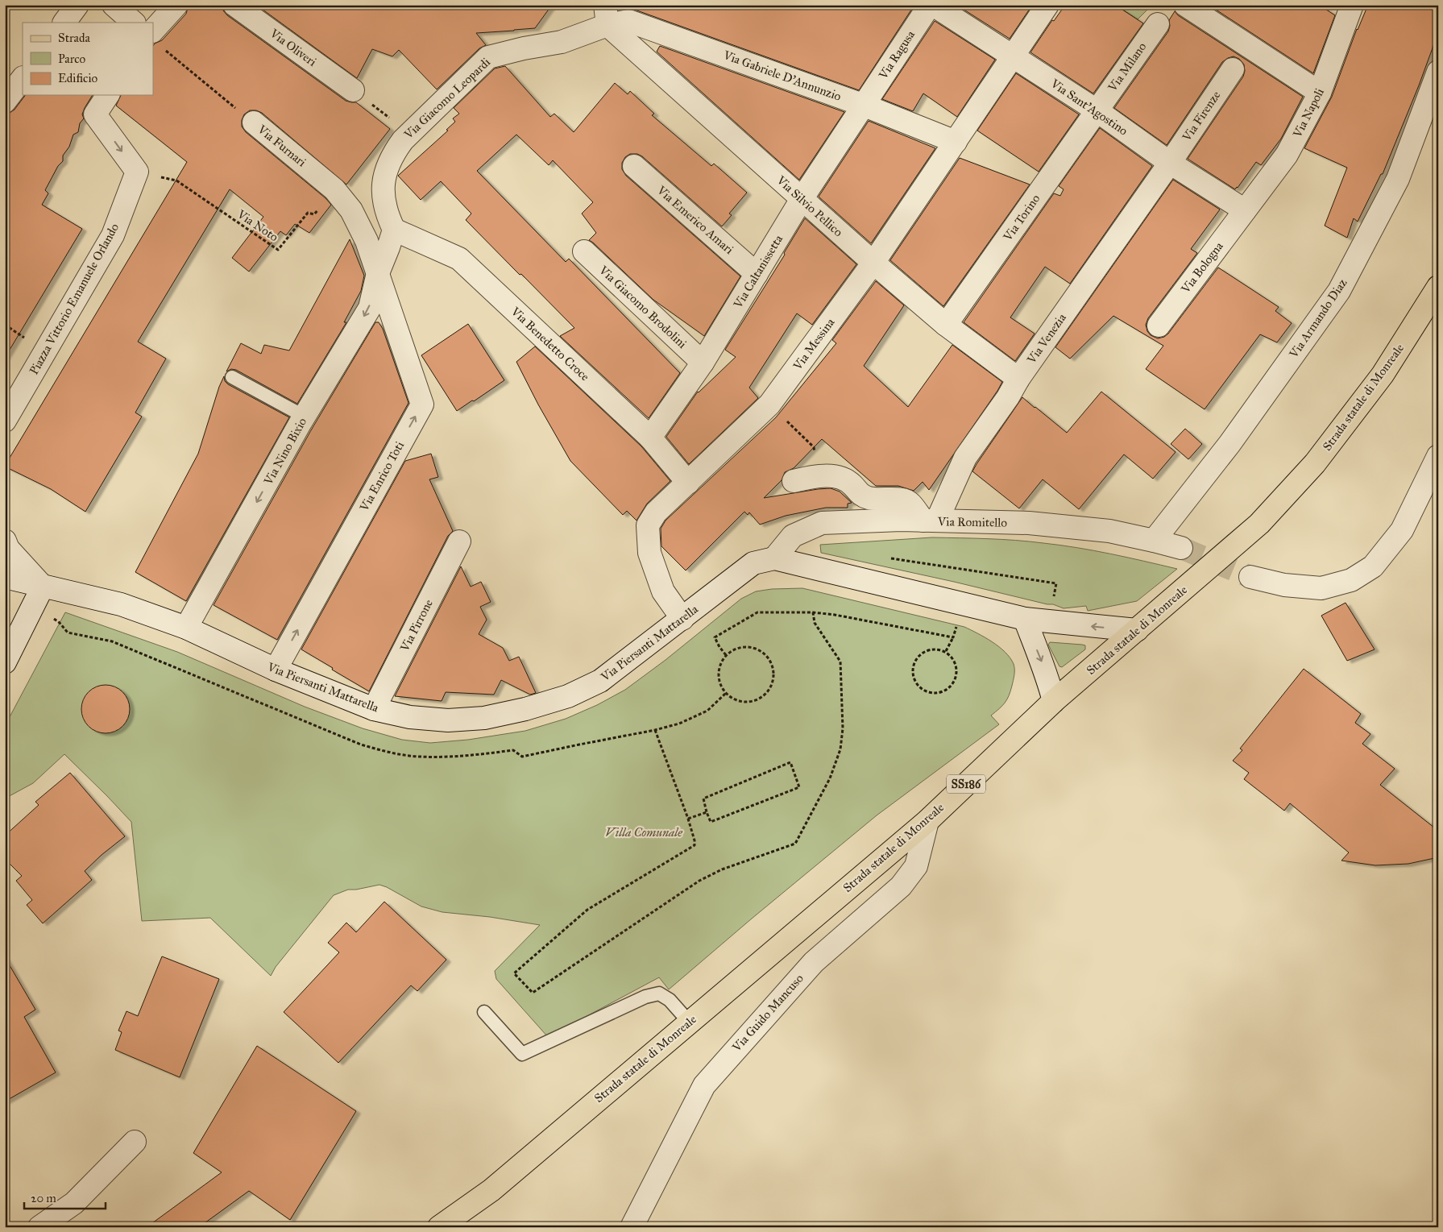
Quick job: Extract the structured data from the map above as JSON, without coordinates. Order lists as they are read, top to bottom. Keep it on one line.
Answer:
{"streets":{"main road":["Strada statale di Monreale","SS186"],"street":["Via Oliveri","Via Ragusa","Via Milano","Via Gabriele D'Annunzio","Via Giacomo Leopardi","Via Sant'Agostino","Via Napoli","Via Firenze","Via Furnari","Via Silvio Pellico","Via Torino","Via Emerico Amari","Via Bologna","Via Caltanissetta","Piazza Vittorio Emanuele Orlando","Via Giacomo Brodolini","Via Armando Diaz","Via Venezia","Via Benedetto Croce","Via Messina","Via Nino Bixio","Via Enrico Toti","Via Romitello","Via Pirrone","Via Piersanti Mattarella","Via Guido Mancuso"],"path":["Via Noto"]},"crossings":[["Via Ragusa","Via Gabriele D'Annunzio"],["Via Ragusa","Via Caltanissetta"],["Via Milano","Via Sant'Agostino"],["Via Milano","Via Torino"],["Via Gabriele D'Annunzio","Via Giacomo Leopardi"],["Via Gabriele D'Annunzio","Via Silvio Pellico"],["Via Gabriele D'Annunzio","Via Caltanissetta"],["Via Gabriele D'Annunzio","Via Messina"],["Via Giacomo Leopardi","Via Silvio Pellico"],["Via Giacomo Leopardi","Via Benedetto Croce"],["Via Giacomo Leopardi","Via Nino Bixio"],["Via Sant'Agostino","Via Napoli"],["Via Sant'Agostino","Via Firenze"],["Via Sant'Agostino","Via Torino"],["Via Sant'Agostino","Via Bologna"],["Via Sant'Agostino","Via Venezia"],["Via Sant'Agostino","Via Messina"],["Via Napoli","Via Bologna"],["Via Firenze","Via Venezia"],["Via Furnari","Via Noto"],["Via Furnari","Via Nino Bixio"],["Via Furnari","Via Enrico Toti"],["Via Silvio Pellico","Via Torino"],["Via Silvio Pellico","Via Caltanissetta"],["Via Silvio Pellico","Via Venezia"],["Via Silvio Pellico","Via Messina"],["Via Emerico Amari","Via Caltanissetta"],["Via Caltanissetta","Via Giacomo Brodolini"],["Via Caltanissetta","Via Benedetto Croce"],["Via Armando Diaz","Via Romitello"],["Via Venezia","Via Romitello"],["Via Benedetto Croce","Via Messina"],["Via Benedetto Croce","Via Nino Bixio"],["Via Messina","Via Piersanti Mattarella"],["Strada statale di Monreale","Via Piersanti Mattarella"],["Strada statale di Monreale","Via Guido Mancuso"],["Via Nino Bixio","Via Enrico Toti"],["Via Nino Bixio","Via Piersanti Mattarella"],["Via Enrico Toti","Via Piersanti Mattarella"],["Via Romitello","Via Piersanti Mattarella"],["Via Pirrone","Via Piersanti Mattarella"]],"one_way":["Piazza Vittorio Emanuele Orlando","Via Nino Bixio","Via Enrico Toti"],"parks":["Villa Comunale"],"legend":["Strada","Parco","Edificio"],"scale_bar":"20 m"}
